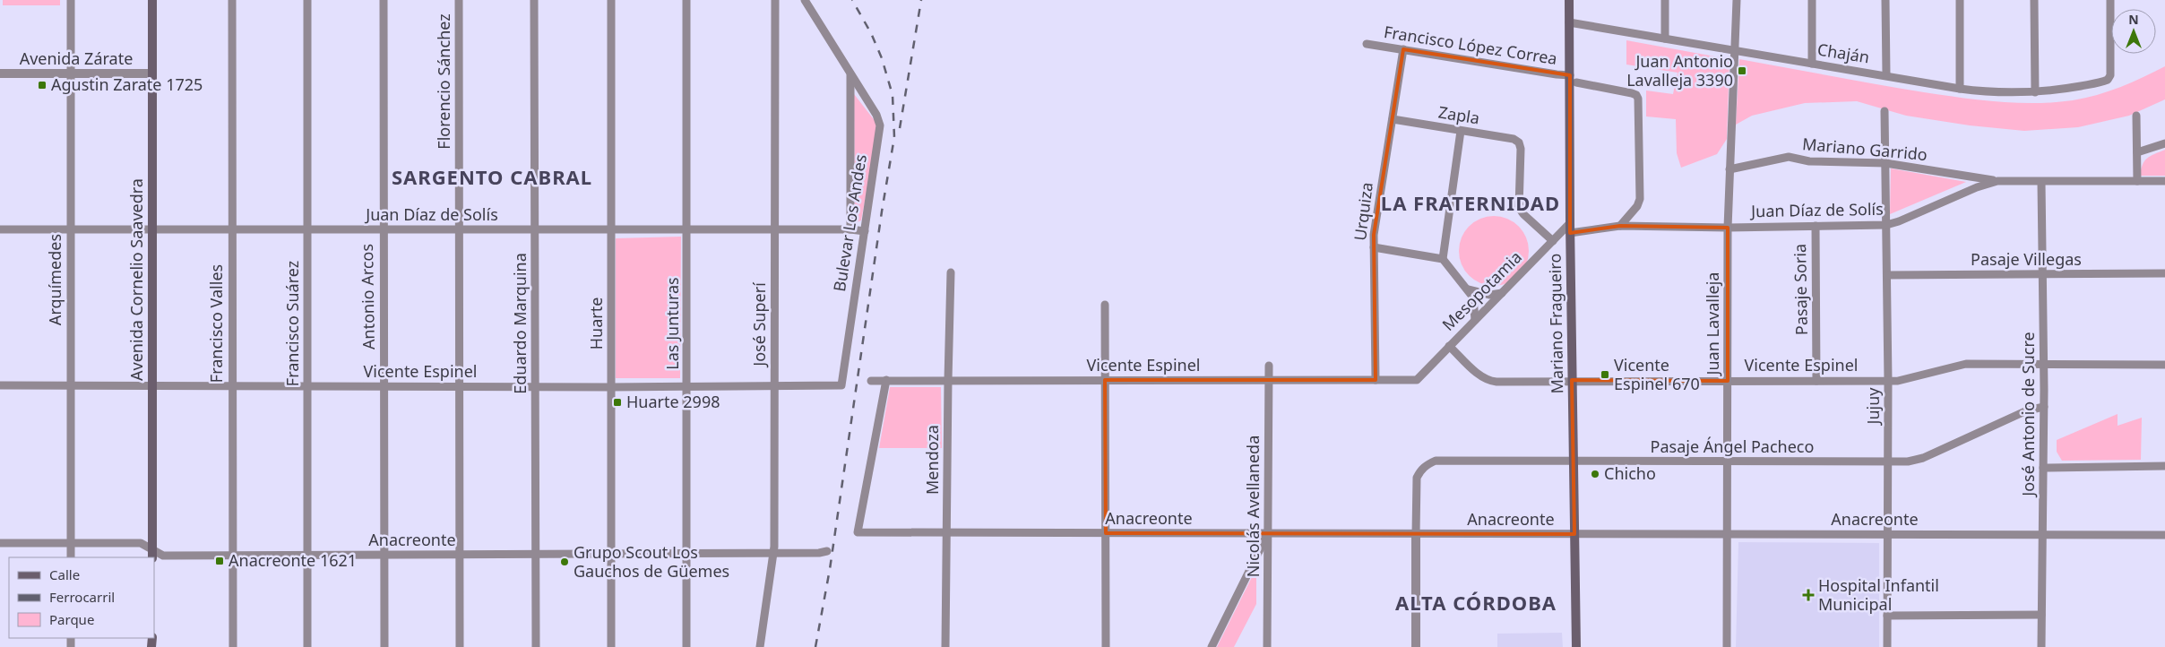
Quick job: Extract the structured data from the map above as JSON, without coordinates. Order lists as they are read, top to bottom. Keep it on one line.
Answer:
{"streets":{"main road":["Avenida Cornelio Saavedra","Mariano Fragueiro"],"street":["Francisco López Correa","Chaján","Avenida Zárate","Florencio Sánchez","Zapla","Mariano Garrido","Juan Díaz de Solís","Urquiza","Bulevar Los Andes","Pasaje Villegas","Arquímedes","Pasaje Soria","Mesopotamia","Antonio Arcos","Francisco Valles","Francisco Suárez","Eduardo Marquina","Huarte","Las Junturas","Juan Lavalleja","José Superí","Vicente Espinel","Jujuy","José Antonio de Sucre","Pasaje Ángel Pacheco","Mendoza","Nicolás Avellaneda","Anacreonte"]},"crossings":[["Francisco López Correa","Urquiza"],["Francisco López Correa","Mariano Fragueiro"],["Chaján","Mariano Fragueiro"],["Chaján","Juan Lavalleja"],["Avenida Zárate","Arquímedes"],["Avenida Zárate","Avenida Cornelio Saavedra"],["Florencio Sánchez","Juan Díaz de Solís"],["Florencio Sánchez","Vicente Espinel"],["Florencio Sánchez","Anacreonte"],["Zapla","Urquiza"],["Zapla","Mesopotamia"],["Mariano Garrido","Juan Díaz de Solís"],["Mariano Garrido","Juan Lavalleja"],["Mariano Garrido","Jujuy"],["Juan Díaz de Solís","Bulevar Los Andes"],["Juan Díaz de Solís","Arquímedes"],["Juan Díaz de Solís","Avenida Cornelio Saavedra"],["Juan Díaz de Solís","Pasaje Soria"],["Juan Díaz de Solís","Mesopotamia"],["Juan Díaz de Solís","Antonio Arcos"],["Juan Díaz de Solís","Francisco Valles"],["Juan Díaz de Solís","Francisco Suárez"],["Juan Díaz de Solís","Eduardo Marquina"],["Juan Díaz de Solís","Huarte"],["Juan Díaz de Solís","Las Junturas"],["Juan Díaz de Solís","Mariano Fragueiro"],["Juan Díaz de Solís","Juan Lavalleja"],["Juan Díaz de Solís","José Superí"],["Juan Díaz de Solís","Jujuy"],["Juan Díaz de Solís","José Antonio de Sucre"],["Urquiza","Vicente Espinel"],["Bulevar Los Andes","Vicente Espinel"],["Pasaje Villegas","Jujuy"],["Pasaje Villegas","José Antonio de Sucre"],["Arquímedes","Vicente Espinel"],["Arquímedes","Anacreonte"],["Avenida Cornelio Saavedra","Vicente Espinel"],["Avenida Cornelio Saavedra","Anacreonte"],["Pasaje Soria","Vicente Espinel"],["Mesopotamia","Mariano Fragueiro"],["Mesopotamia","Vicente Espinel"],["Antonio Arcos","Vicente Espinel"],["Antonio Arcos","Anacreonte"],["Francisco Valles","Vicente Espinel"],["Francisco Valles","Anacreonte"],["Francisco Suárez","Vicente Espinel"],["Francisco Suárez","Anacreonte"],["Eduardo Marquina","Vicente Espinel"],["Eduardo Marquina","Anacreonte"],["Huarte","Vicente Espinel"],["Huarte","Anacreonte"],["Las Junturas","Vicente Espinel"],["Las Junturas","Anacreonte"],["Mariano Fragueiro","Vicente Espinel"],["Mariano Fragueiro","Pasaje Ángel Pacheco"],["Mariano Fragueiro","Anacreonte"],["Juan Lavalleja","Vicente Espinel"],["Juan Lavalleja","Pasaje Ángel Pacheco"],["Juan Lavalleja","Anacreonte"],["José Superí","Vicente Espinel"],["José Superí","Anacreonte"],["Vicente Espinel","Jujuy"],["Vicente Espinel","José Antonio de Sucre"],["Vicente Espinel","Mendoza"],["Vicente Espinel","Nicolás Avellaneda"],["Vicente Espinel","Anacreonte"],["Jujuy","Pasaje Ángel Pacheco"],["Jujuy","Anacreonte"],["José Antonio de Sucre","Pasaje Ángel Pacheco"],["José Antonio de Sucre","Anacreonte"],["Pasaje Ángel Pacheco","Anacreonte"],["Mendoza","Anacreonte"],["Nicolás Avellaneda","Anacreonte"]],"districts":["SARGENTO CABRAL","LA FRATERNIDAD","ALTA CÓRDOBA"],"places":{"transit":["Juan Antonio Lavalleja 3390","Agustin Zarate 1725","Vicente Espinel 670","Huarte 2998","Anacreonte 1621"],"other":["Chicho","Grupo Scout Los Gauchos de Güemes"],"health":["Hospital Infantil Municipal"]},"legend":["Calle","Ferrocarril","Parque"],"north":"top"}
